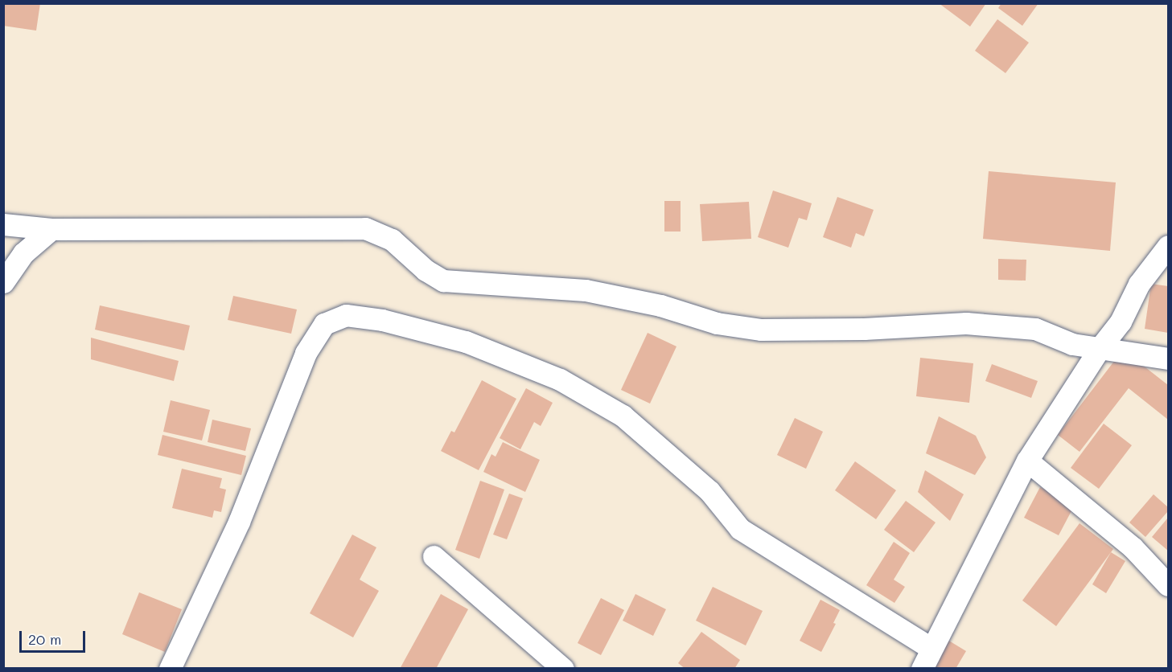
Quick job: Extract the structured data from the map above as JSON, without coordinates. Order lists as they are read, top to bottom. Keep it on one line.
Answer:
{"scale_bar":"20 m"}
